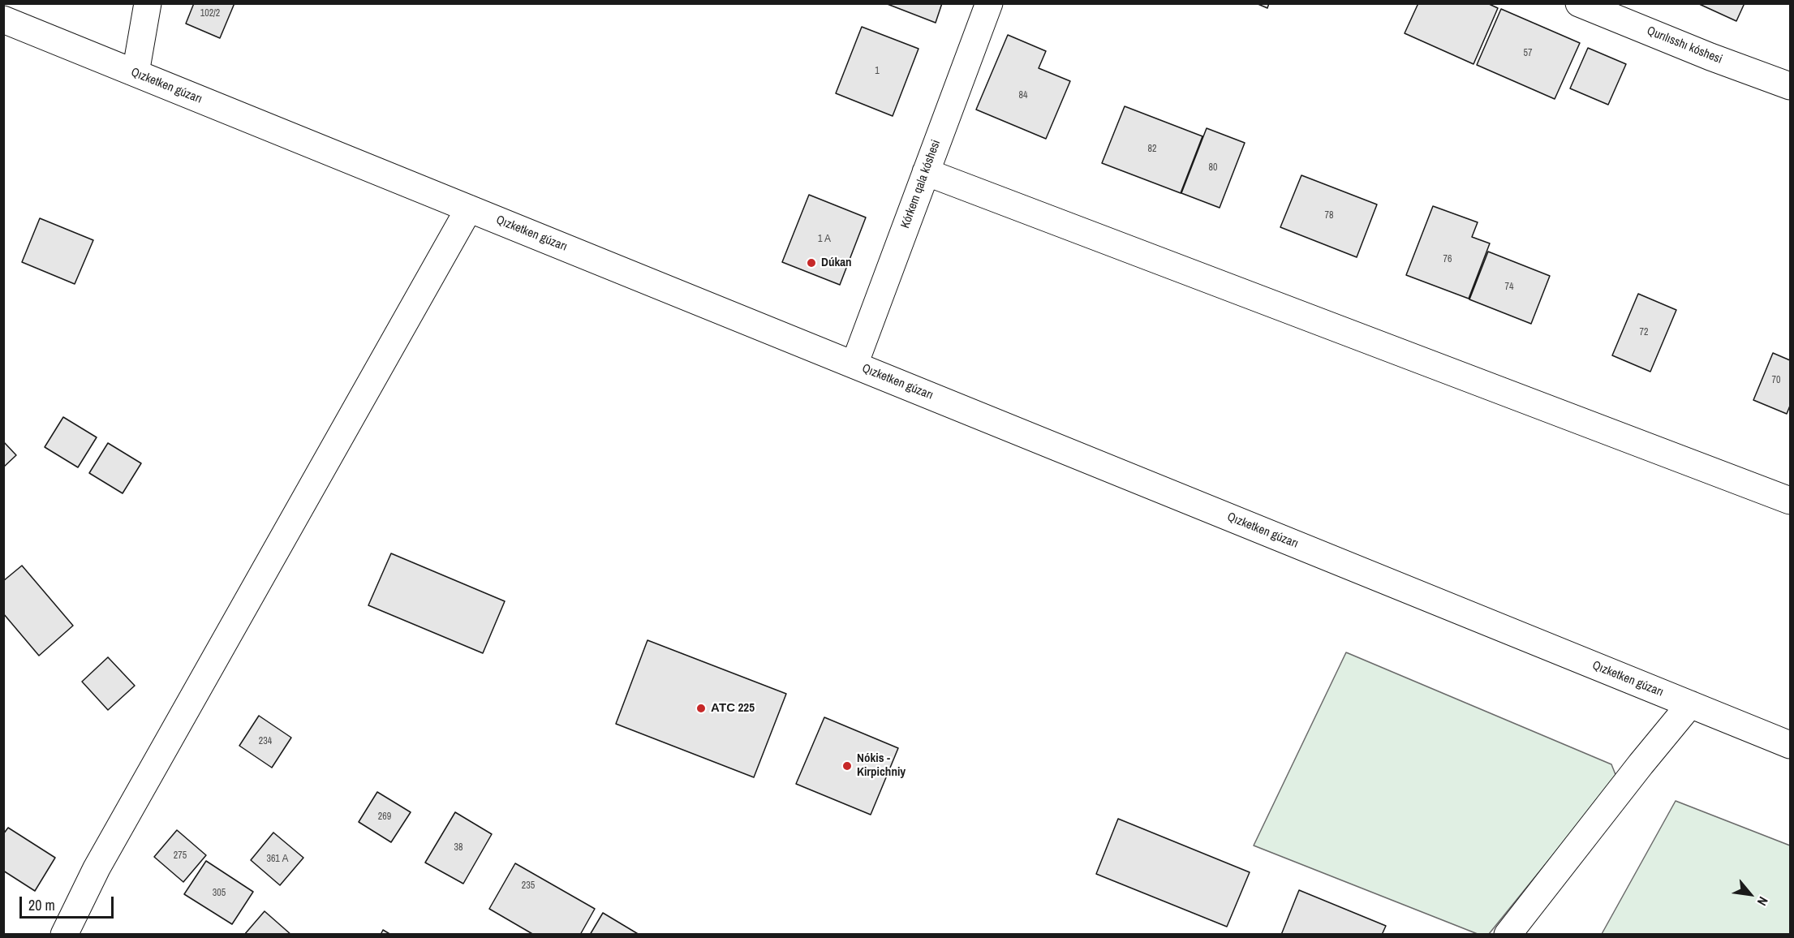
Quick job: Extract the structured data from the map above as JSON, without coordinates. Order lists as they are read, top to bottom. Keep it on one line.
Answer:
{"streets":{"street":["Qurılısshı kóshesi","Qızketken gúzarı","Kórkem qala kóshesi"]},"crossings":[["Qızketken gúzarı","Kórkem qala kóshesi"]],"places":["Dúkan","АТС 225","Nókis - Kirpichniy"],"house_numbers":["102/2","57","1","84","82","80","78","1 А","76","74","72","70","234","269","38","275","361 А","235","305"],"scale_bar":"20 m","north":"bottom right"}
